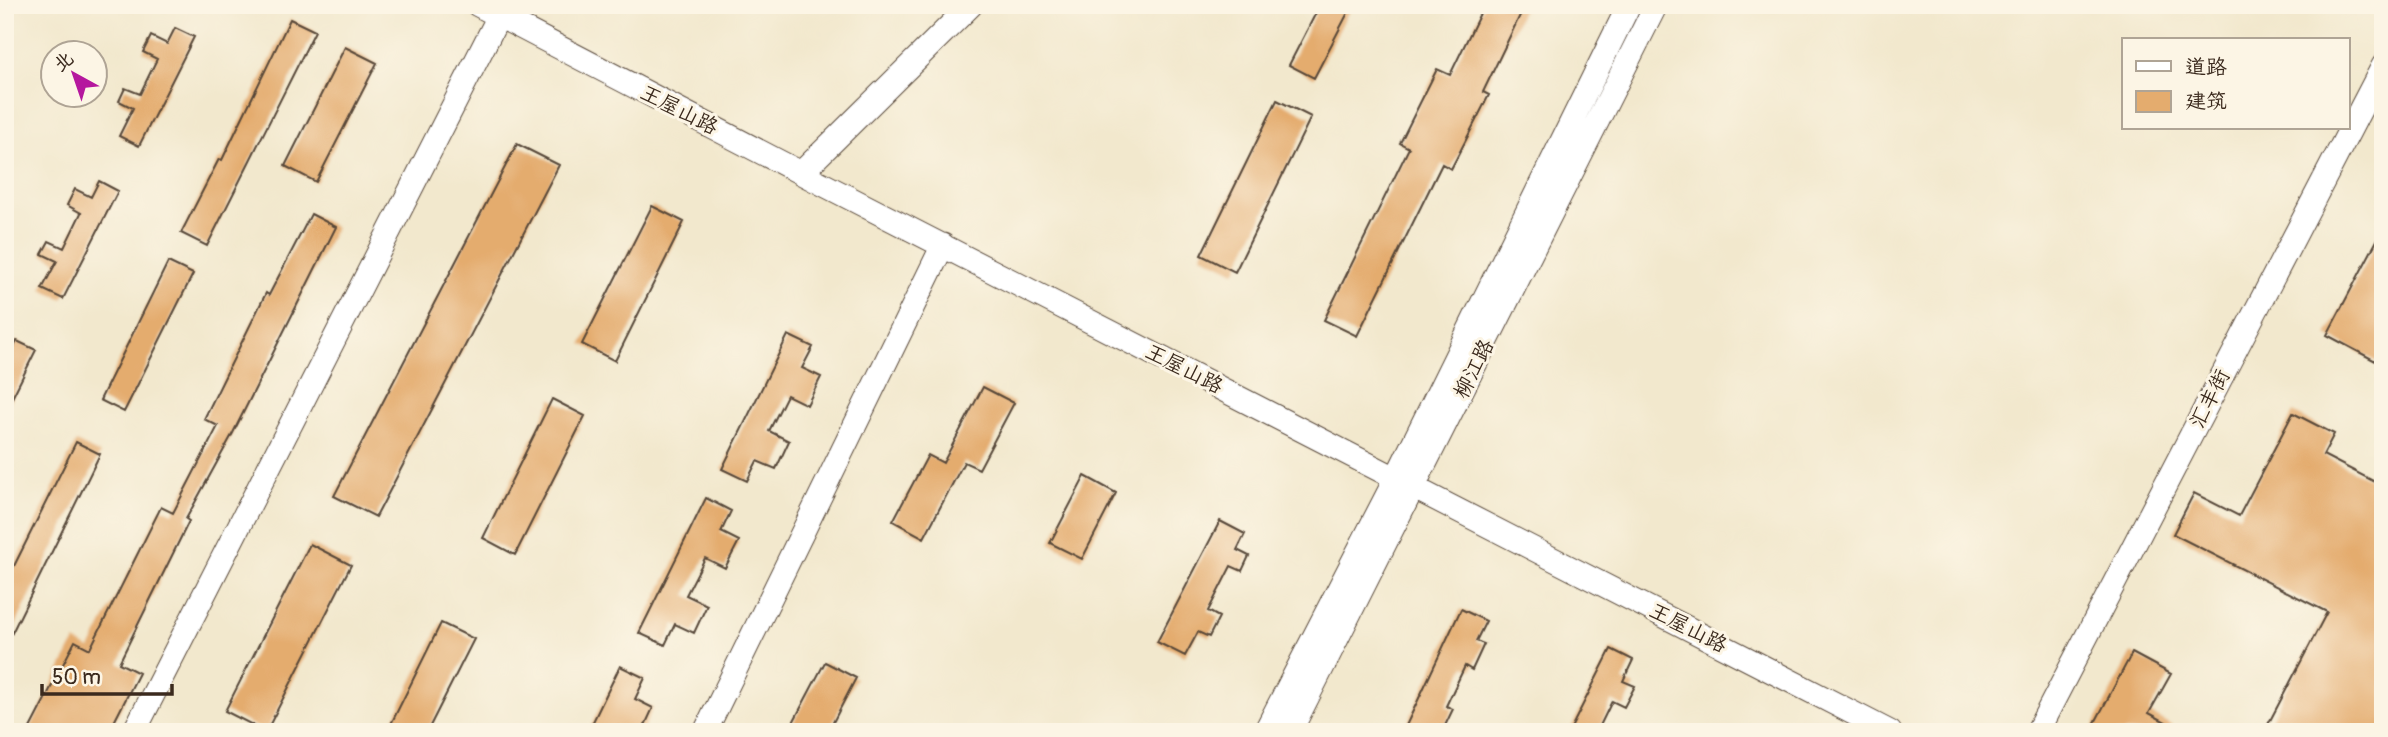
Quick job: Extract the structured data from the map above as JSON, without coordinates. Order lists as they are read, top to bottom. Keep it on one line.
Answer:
{"streets":{"street":["王屋山路","柳江路","汇丰街"]},"crossings":[["王屋山路","柳江路"]],"legend":["道路","建筑"],"scale_bar":"50 m","north":"top left"}
